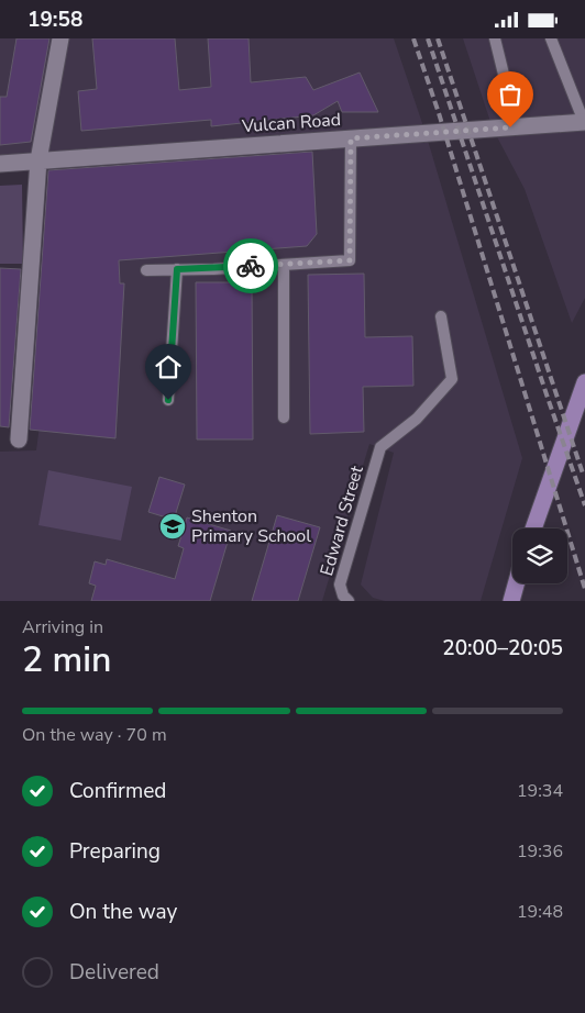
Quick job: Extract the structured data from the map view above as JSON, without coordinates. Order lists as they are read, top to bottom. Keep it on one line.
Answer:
{"streets":{"street":["Vulcan Road"],"lane":["Edward Street"]},"places":{"school or university":["Shenton Primary School"]},"page":{"status":"19:58","heading":["2 min","Arriving in","20:00–20:05"],"bar":"On the way · 70 m","list":[["Confirmed","19:34"],["Preparing","19:36"],["On the way","19:48"],"Delivered"]}}
